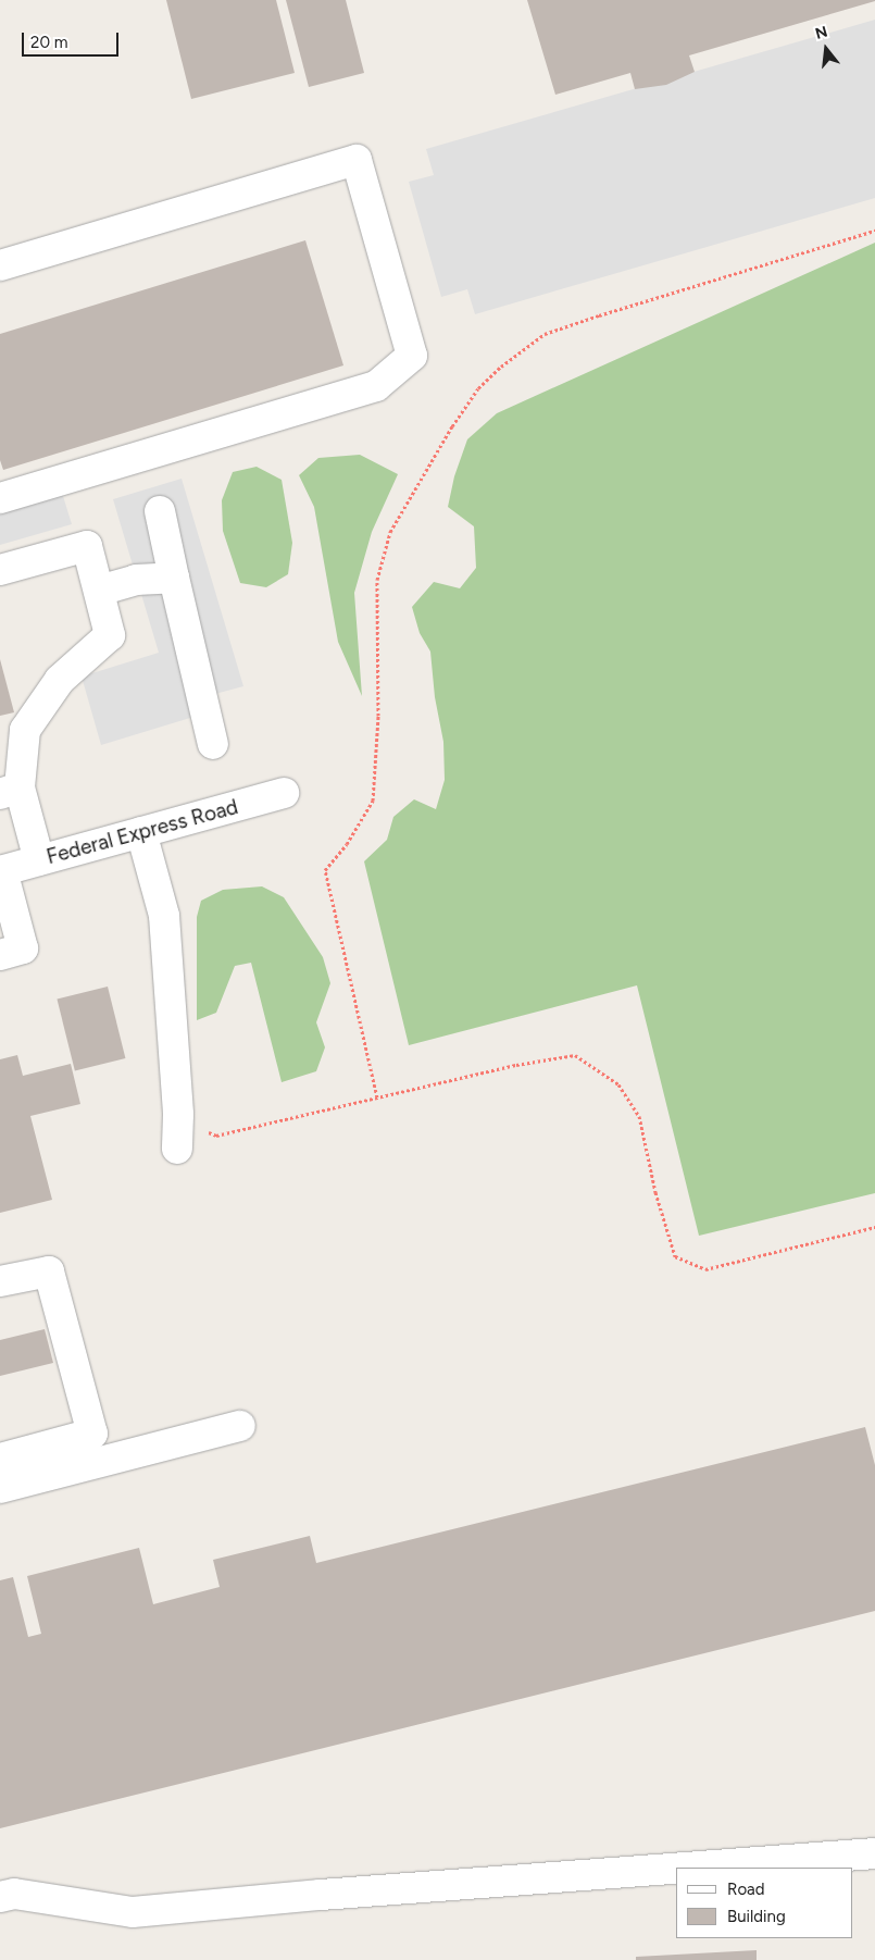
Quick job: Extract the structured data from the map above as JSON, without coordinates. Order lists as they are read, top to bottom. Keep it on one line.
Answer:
{"streets":{"street":["Federal Express Road"]},"legend":["Road","Building"],"scale_bar":"20 m","north":"top"}
